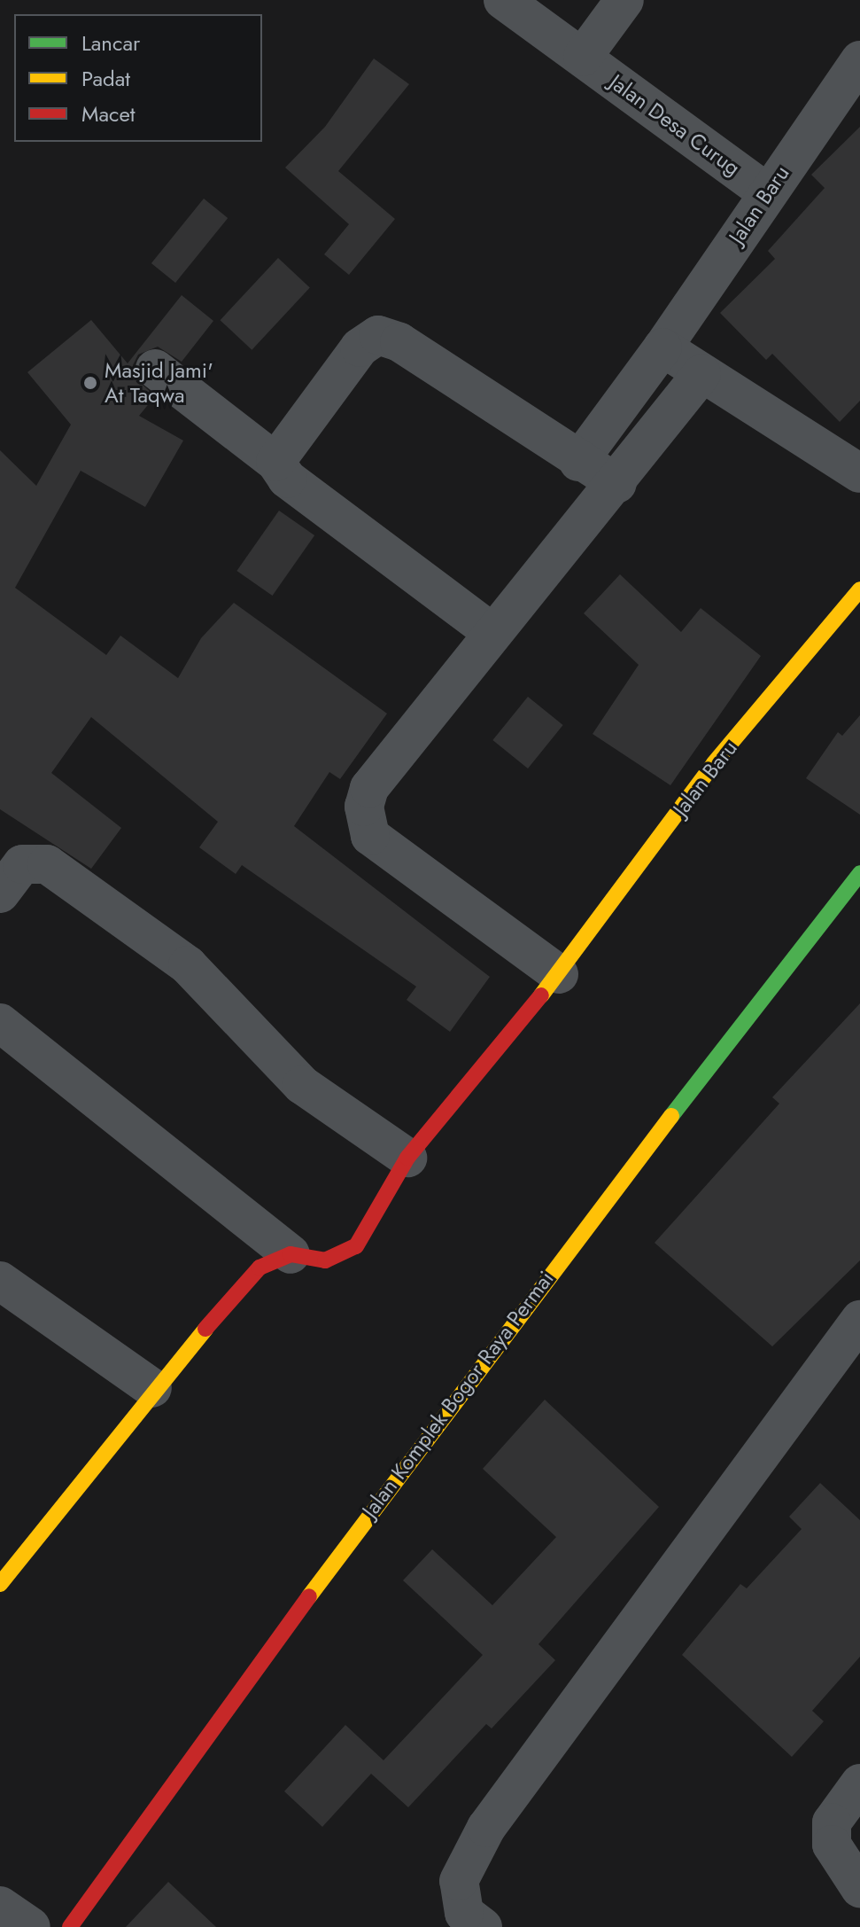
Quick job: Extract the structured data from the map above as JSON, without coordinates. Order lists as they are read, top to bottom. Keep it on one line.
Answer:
{"streets":{"street":["Jalan Desa Curug","Jalan Baru","Jalan Komplek Bogor Raya Permai"]},"crossings":[["Jalan Desa Curug","Jalan Baru"]],"places":["Masjid Jami' At Taqwa"],"legend":["Lancar","Padat","Macet"]}
